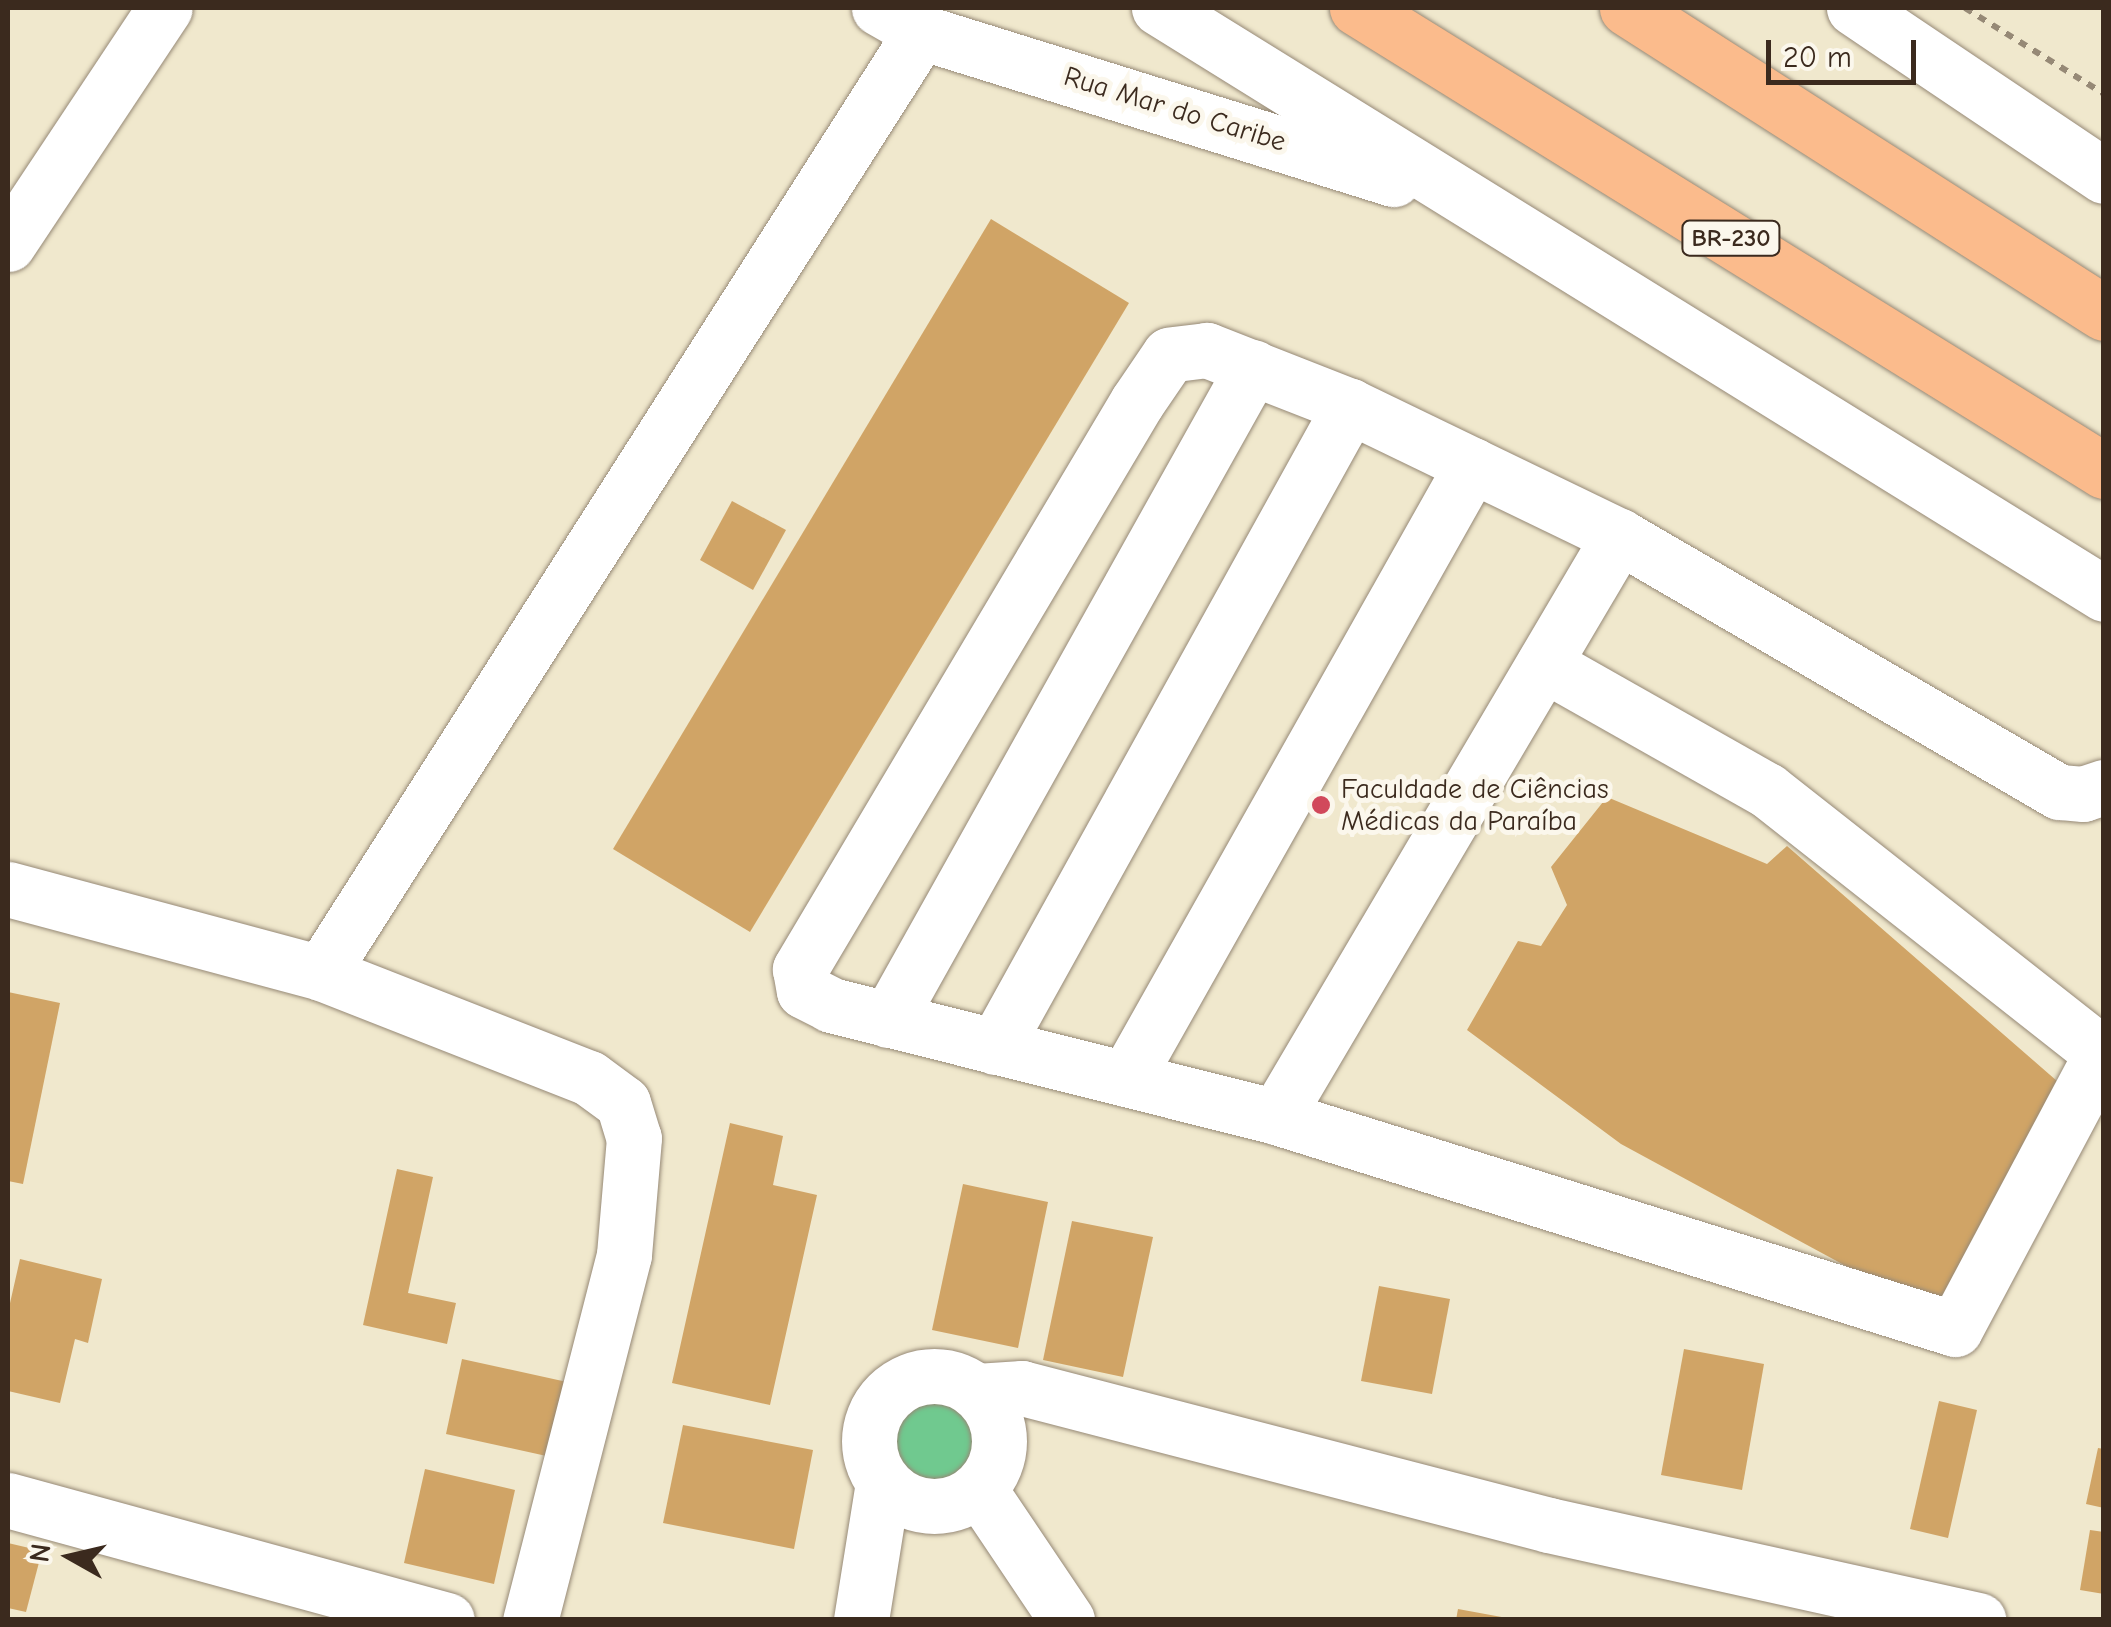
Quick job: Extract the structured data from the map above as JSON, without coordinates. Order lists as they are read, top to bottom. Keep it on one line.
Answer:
{"streets":{"highway":["BR-230"],"street":["Rua Mar do Caribe"]},"places":["Faculdade de Ciências Médicas da Paraíba"],"scale_bar":"20 m","north":"left"}
